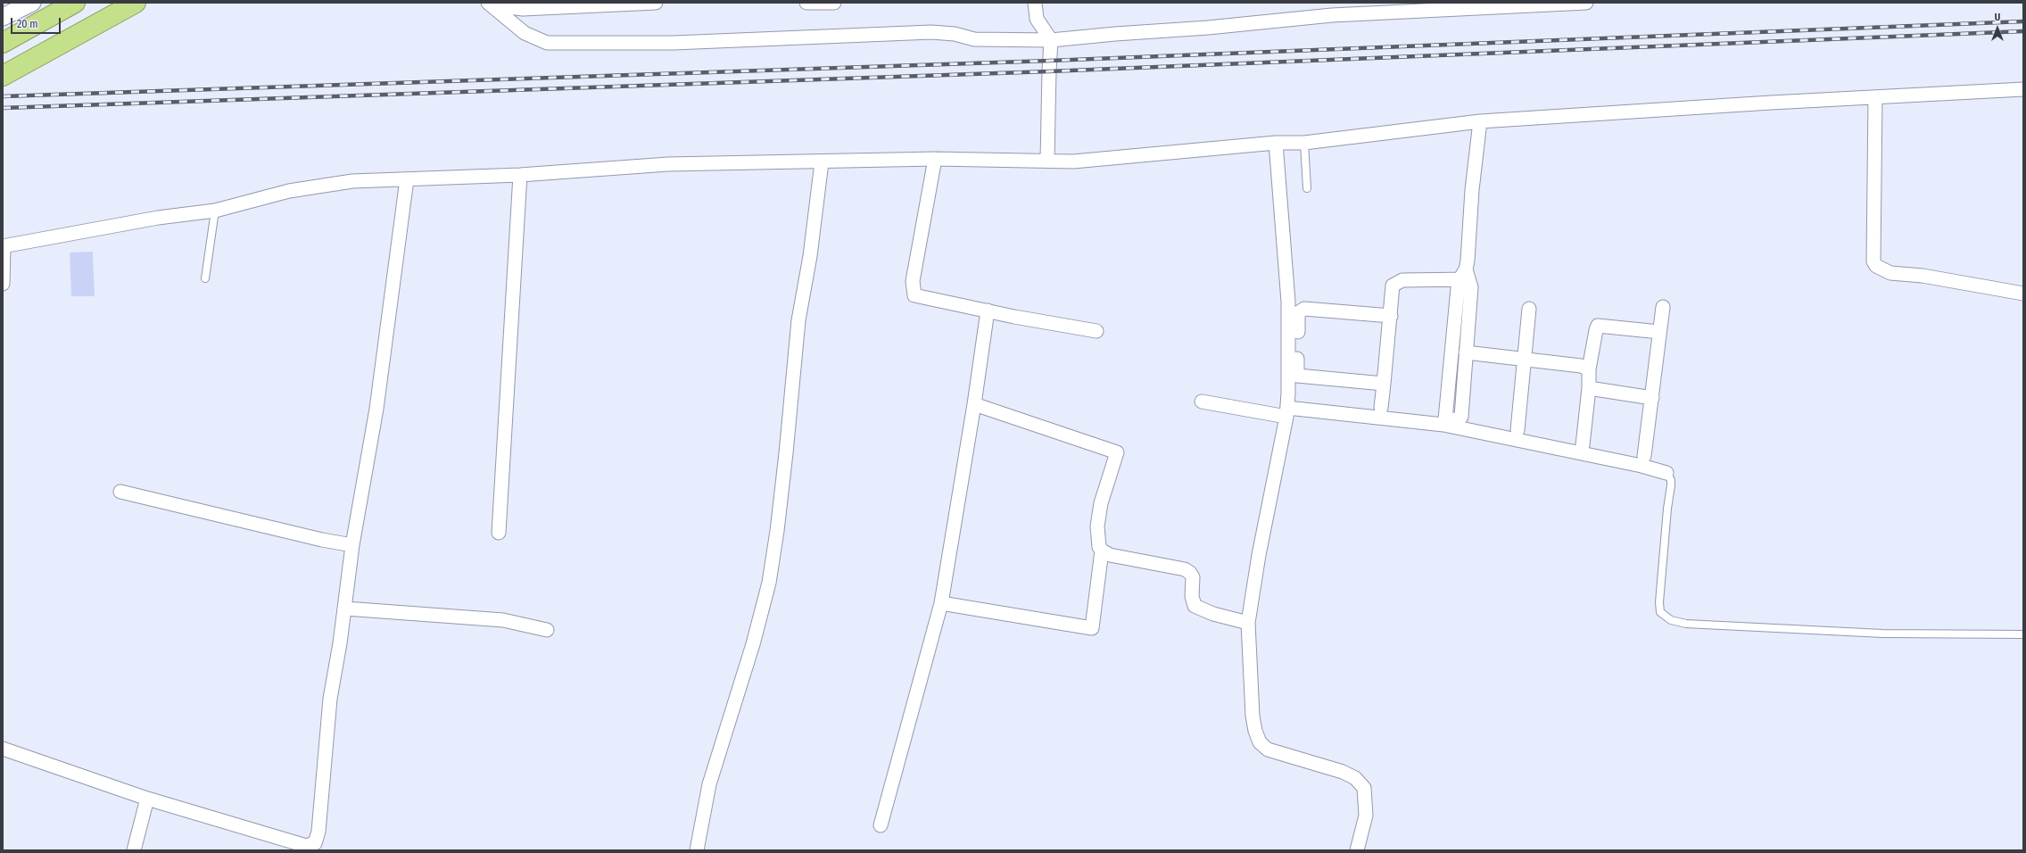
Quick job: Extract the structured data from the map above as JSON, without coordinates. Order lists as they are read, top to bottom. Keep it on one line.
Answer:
{"scale_bar":"20 m","north":"top"}
